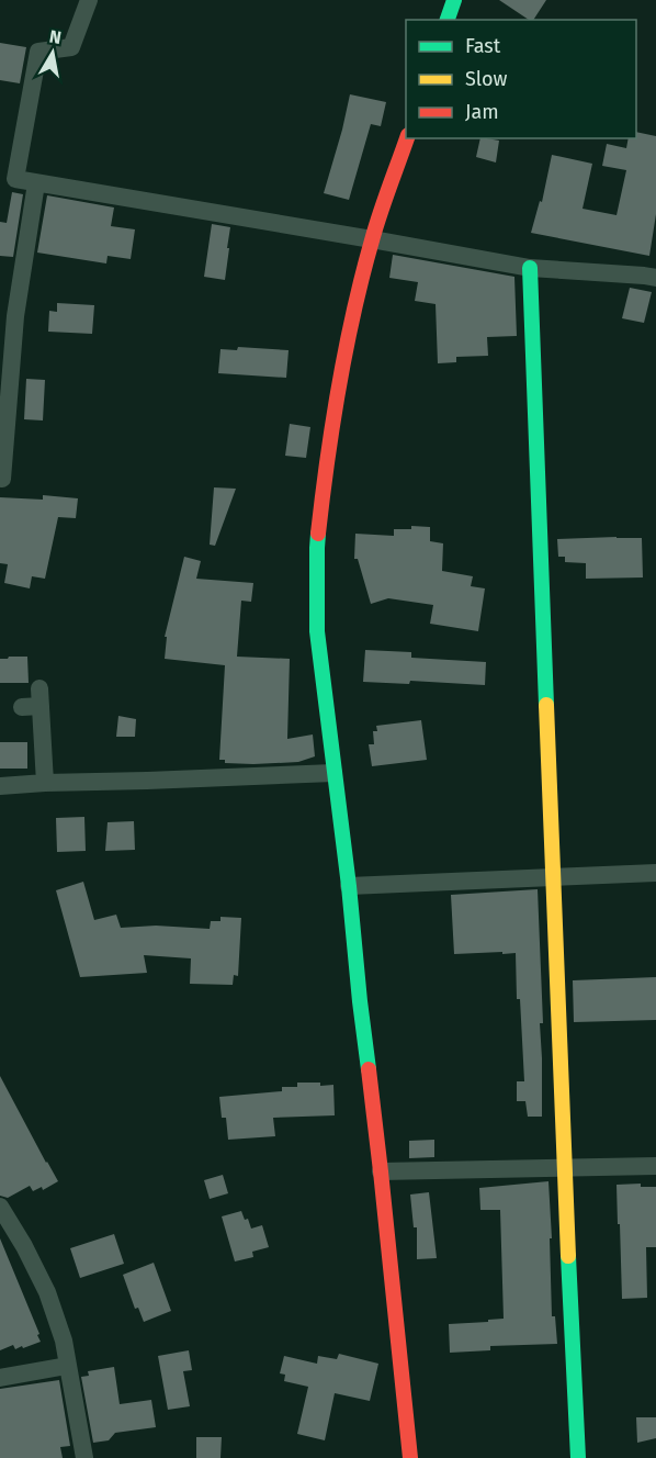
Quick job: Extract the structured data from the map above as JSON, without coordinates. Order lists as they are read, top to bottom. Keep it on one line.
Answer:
{"legend":["Fast","Slow","Jam"],"north":"top"}
